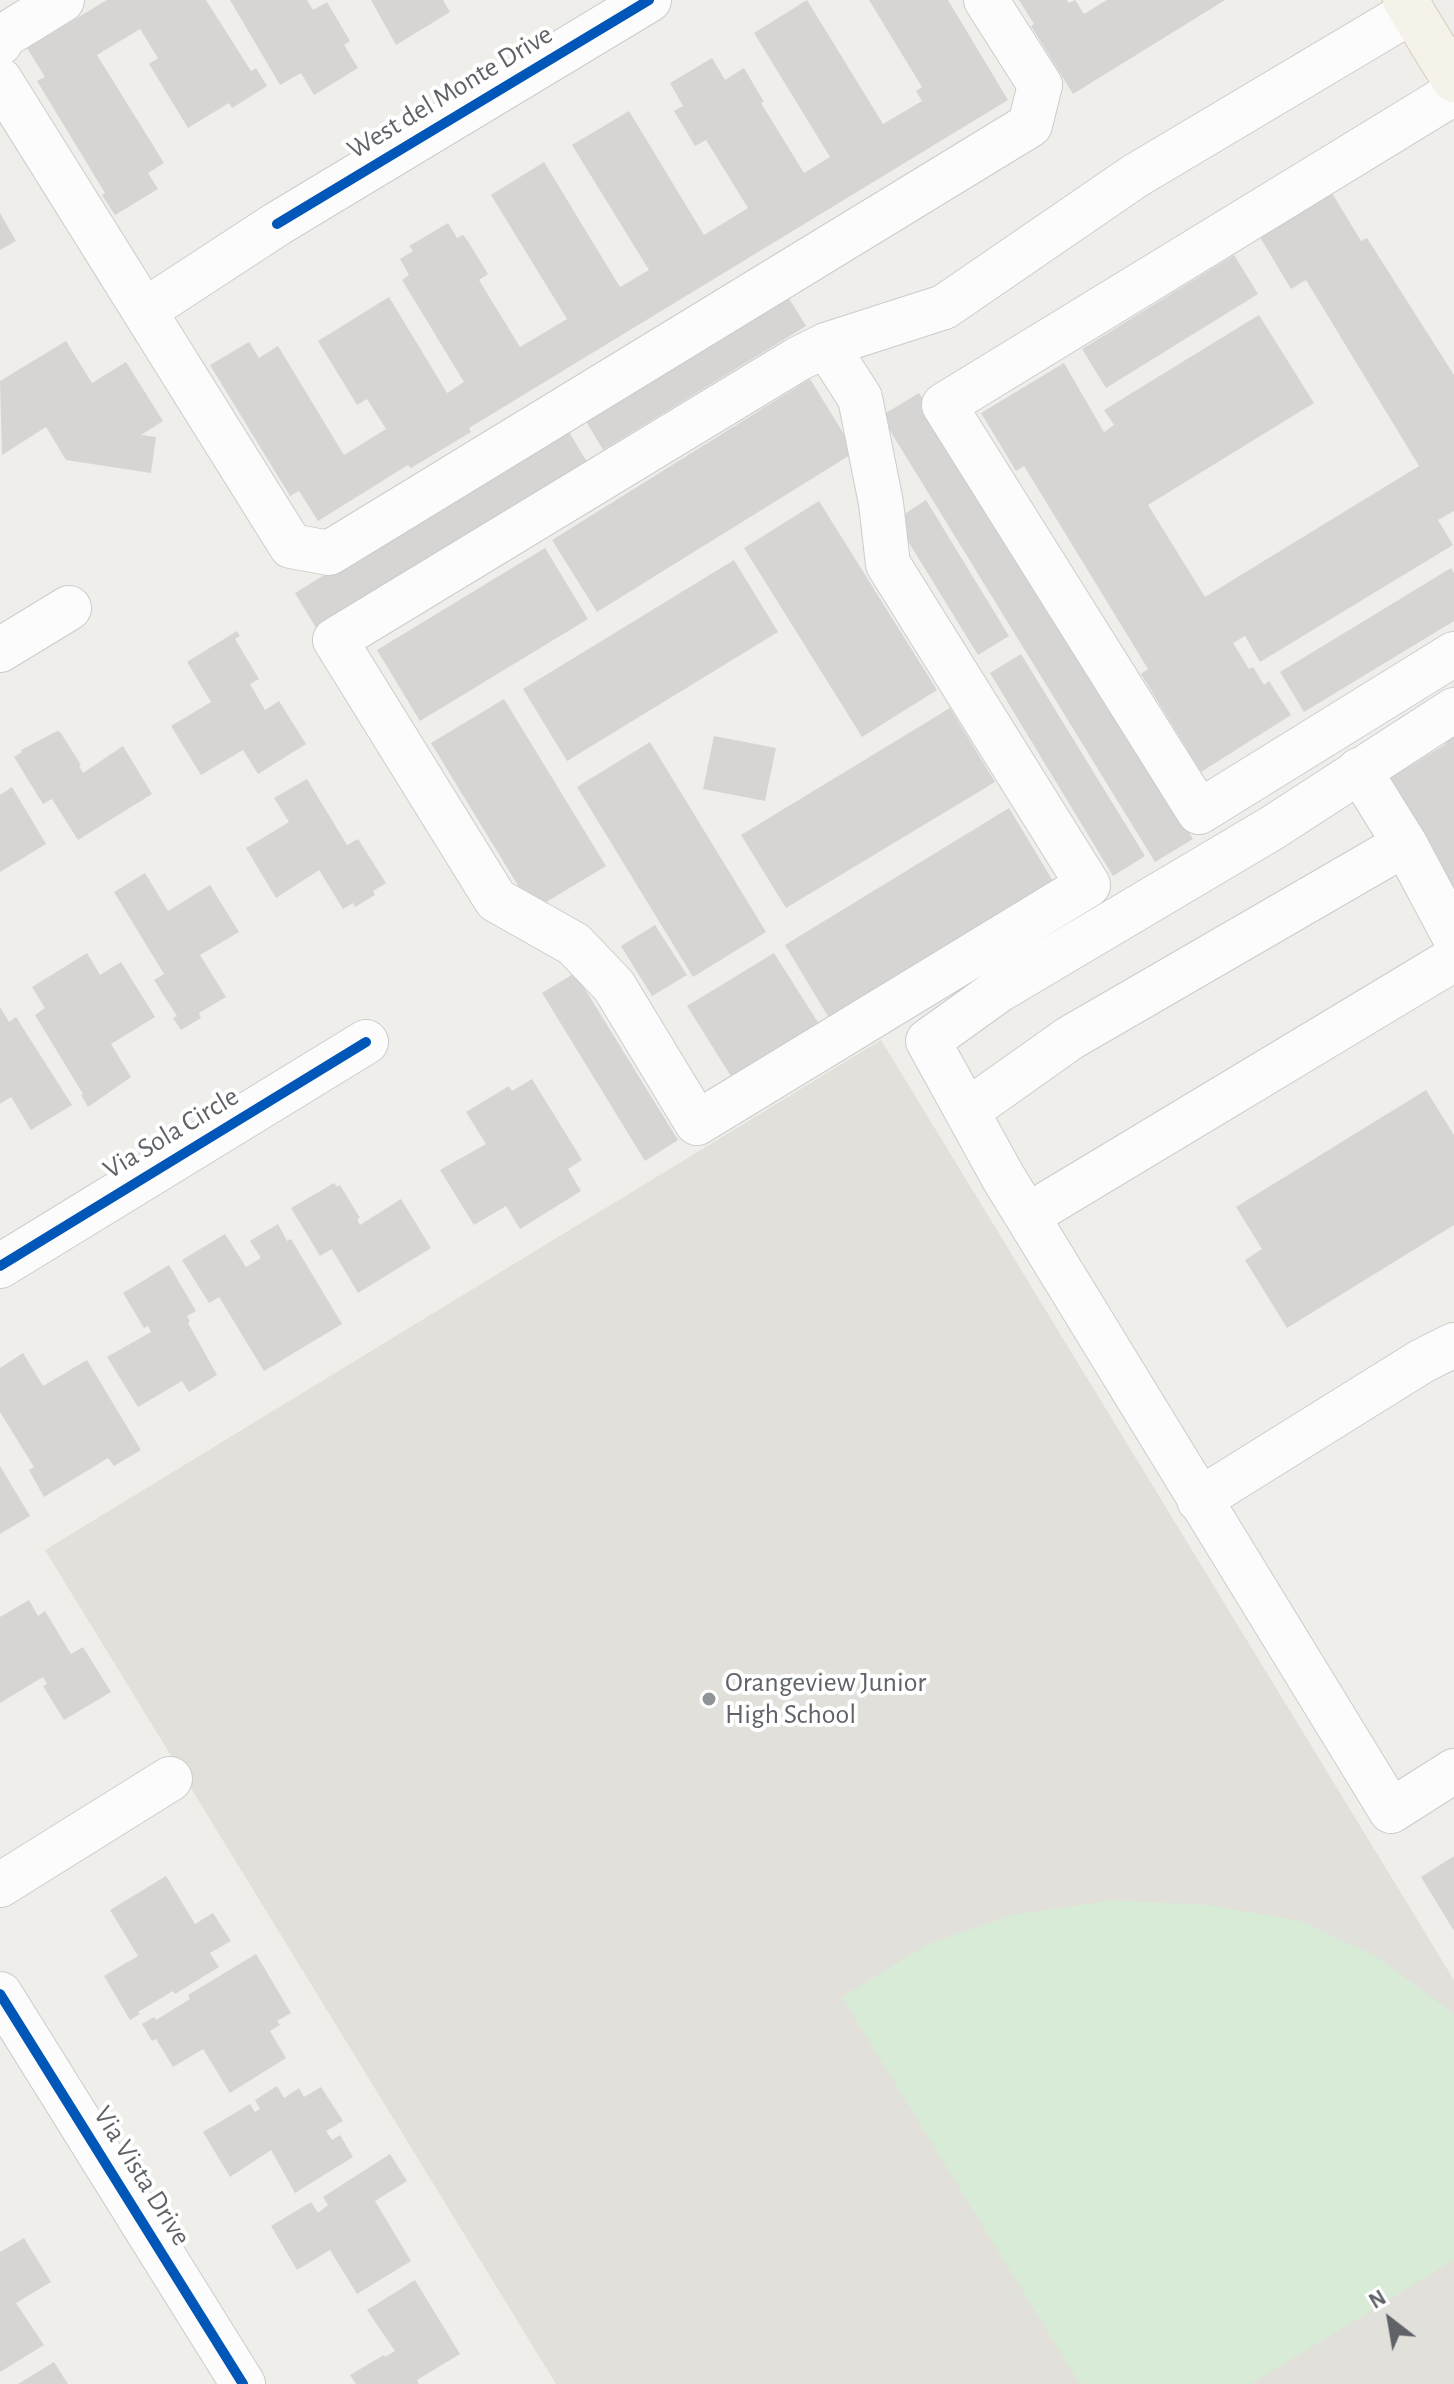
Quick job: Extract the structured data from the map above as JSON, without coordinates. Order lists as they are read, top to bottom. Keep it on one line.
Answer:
{"streets":{"street":["West del Monte Drive","Via Sola Circle","Via Vista Drive"]},"places":["Orangeview Junior High School"],"north":"top left"}
